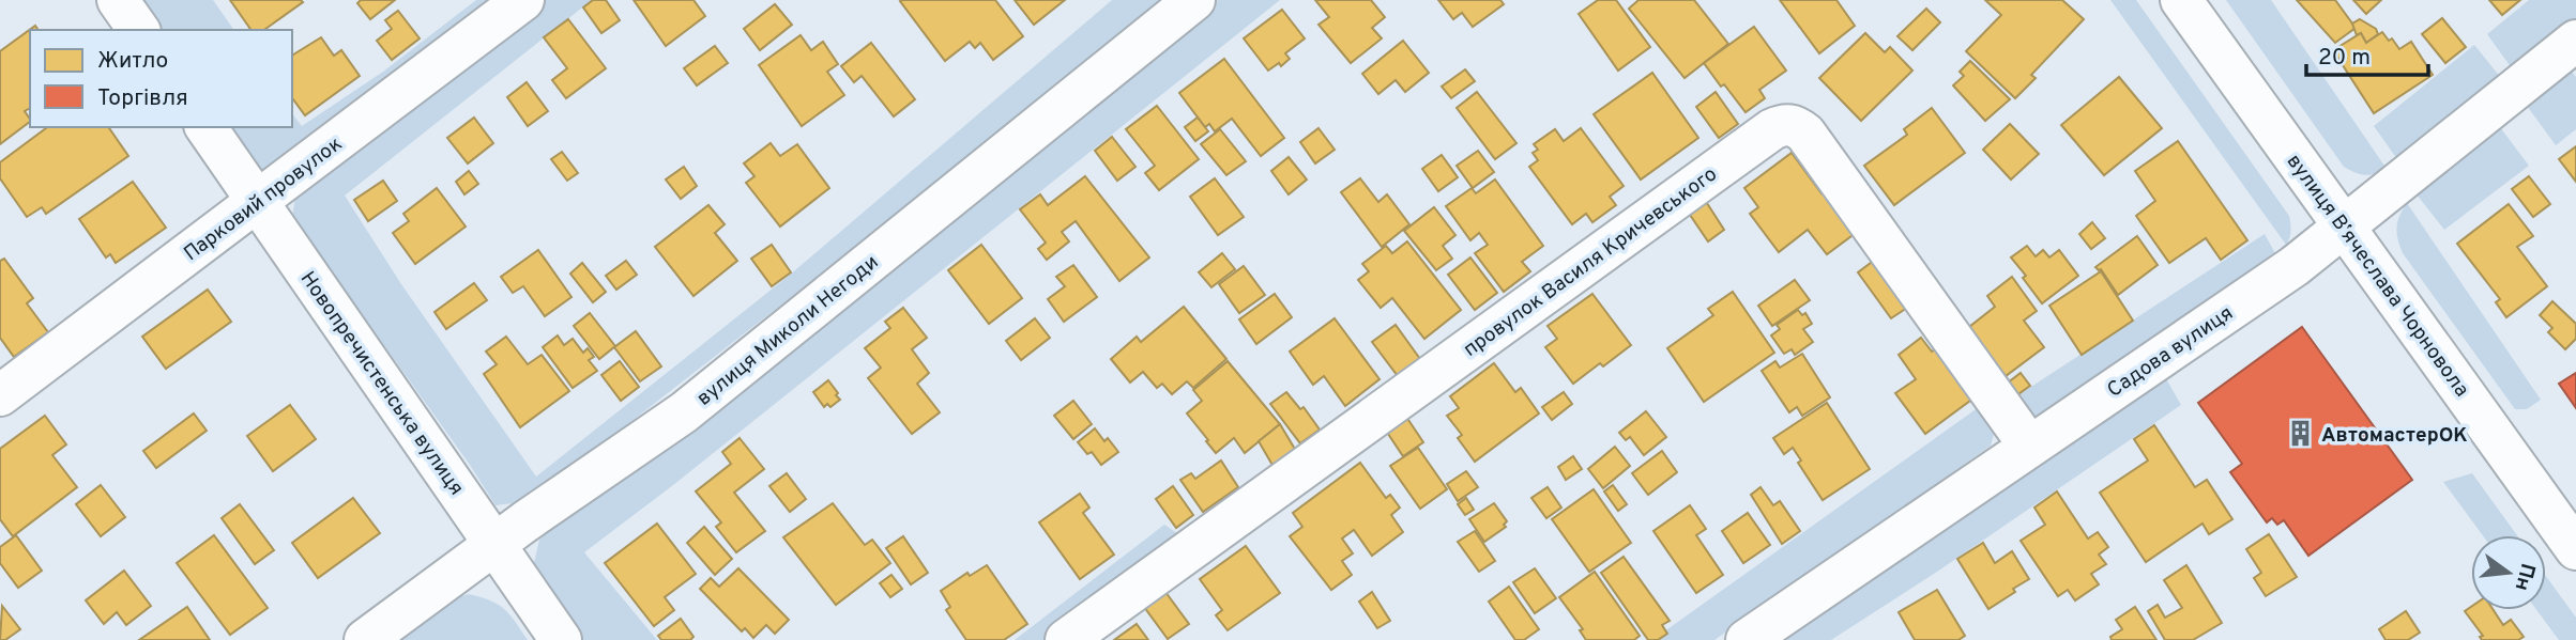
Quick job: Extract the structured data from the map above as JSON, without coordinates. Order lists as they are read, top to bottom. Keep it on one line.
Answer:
{"streets":{"street":["Парковий провулок","провулок Василя Кричевського","вулиця Вʼячеслава Чорновола","вулиця Миколи Негоди","Садова вулиця","Новопречистенська вулиця"]},"crossings":[["Парковий провулок","Новопречистенська вулиця"],["провулок Василя Кричевського","Садова вулиця"],["вулиця Вʼячеслава Чорновола","Садова вулиця"],["вулиця Миколи Негоди","Новопречистенська вулиця"]],"places":{"building":["АвтомастерОК"]},"legend":["Житло","Торгівля"],"scale_bar":"20 m","north":"right"}
